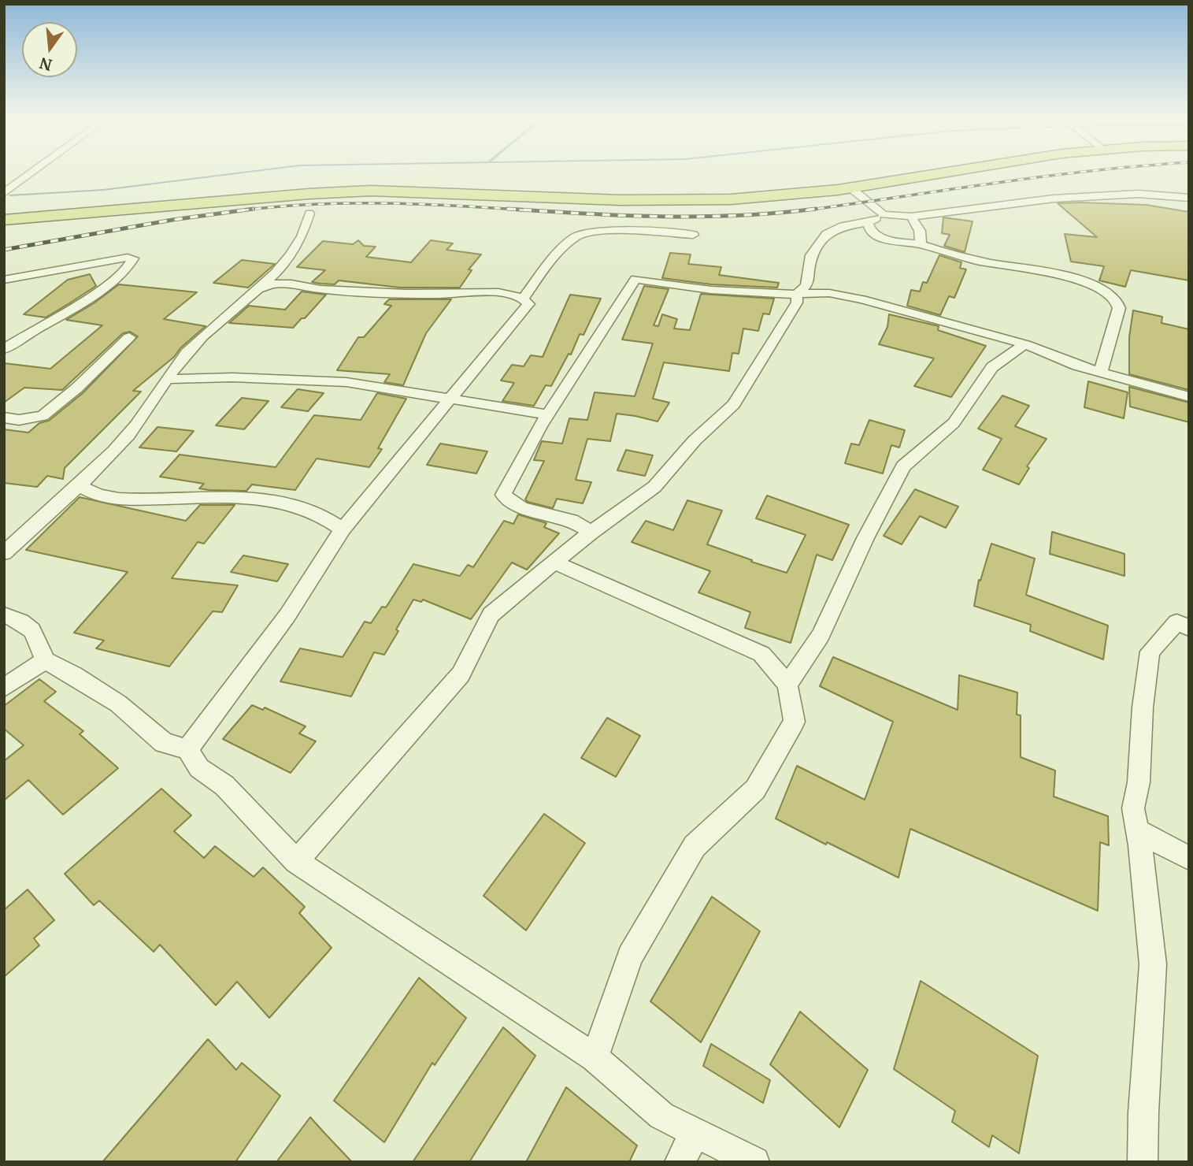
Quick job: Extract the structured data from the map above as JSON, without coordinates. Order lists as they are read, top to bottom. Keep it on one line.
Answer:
{"north":"bottom"}
